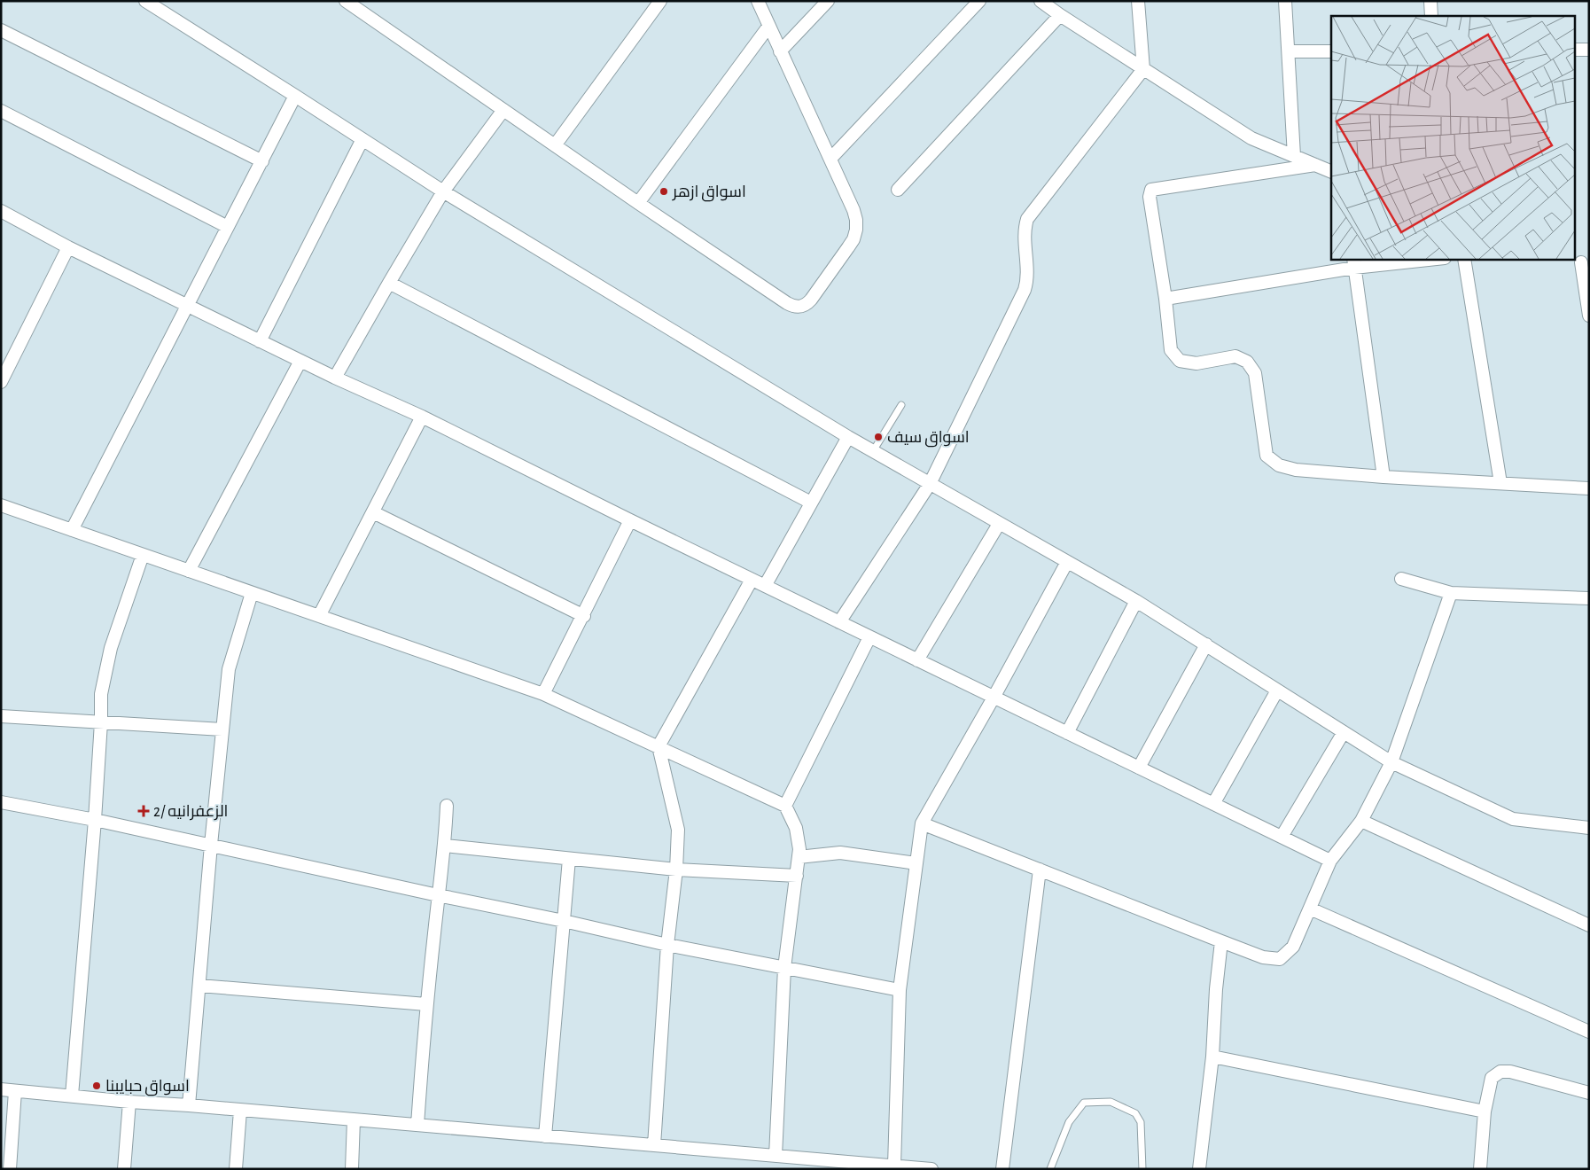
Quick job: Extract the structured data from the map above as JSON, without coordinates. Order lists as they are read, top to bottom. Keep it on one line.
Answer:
{"places":{"other":["اسواق ازهر","اسواق سيف","اسواق حبايبنا"],"health":["الزعفرانيه /2"]}}
